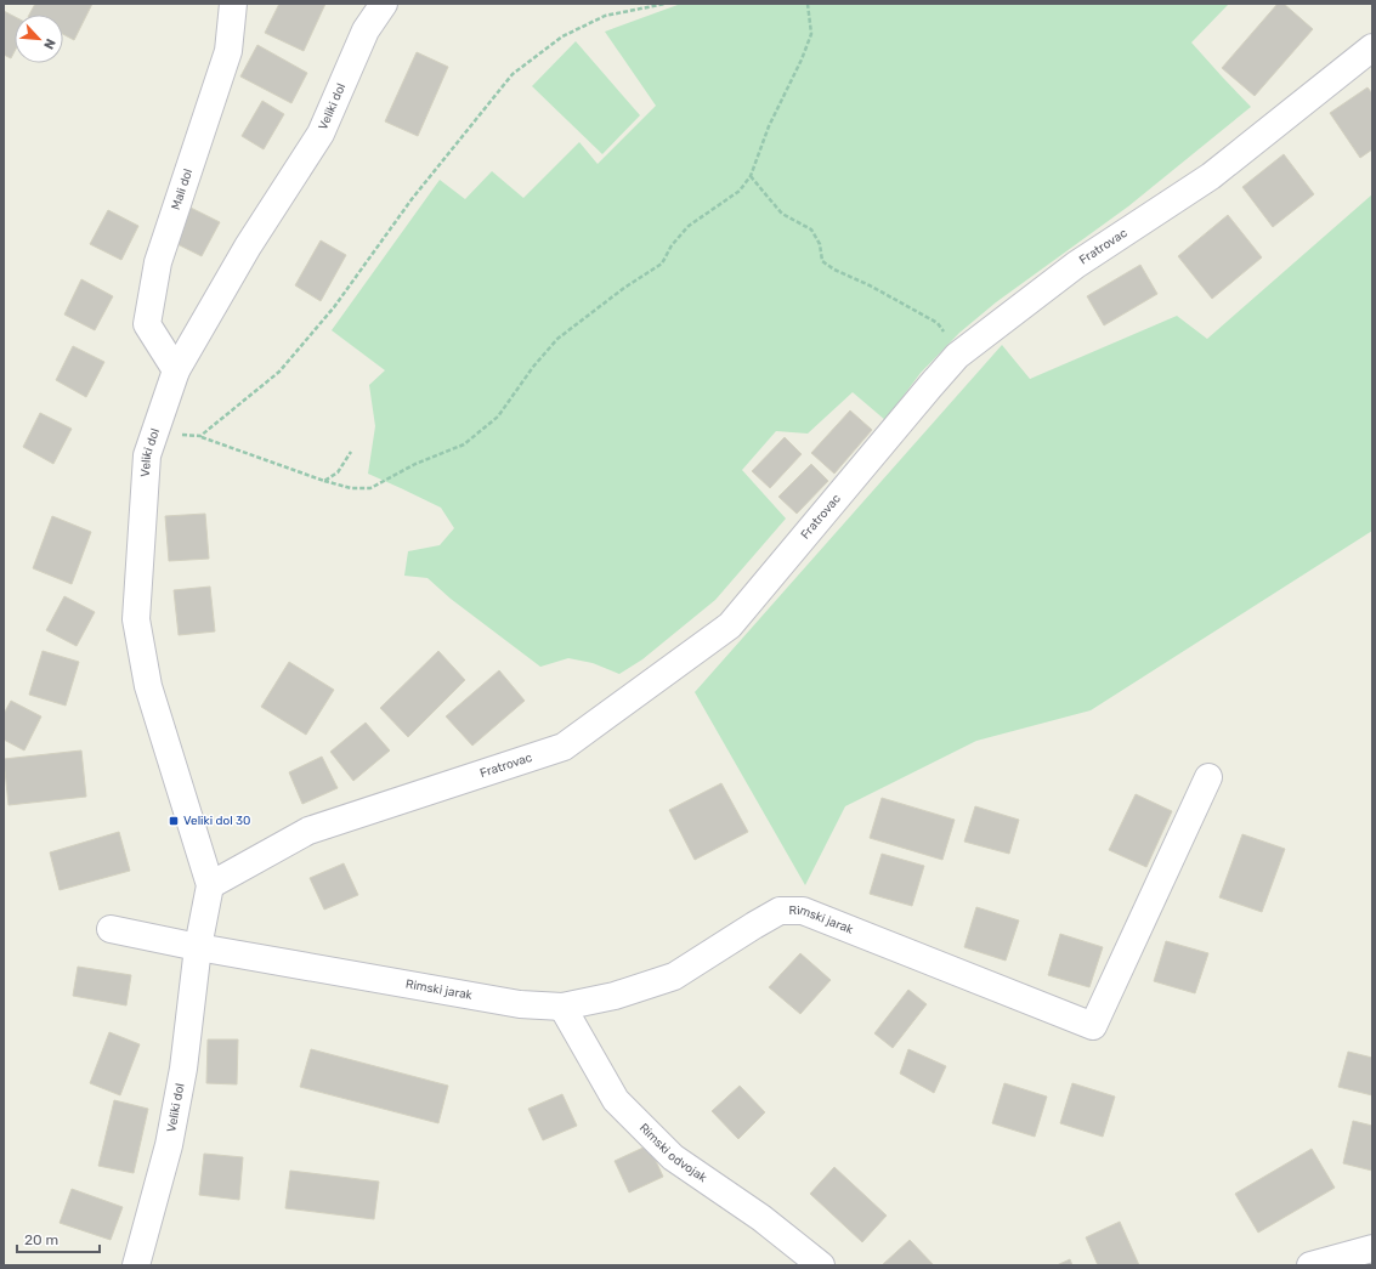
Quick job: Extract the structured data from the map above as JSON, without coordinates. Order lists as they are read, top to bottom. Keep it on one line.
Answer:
{"streets":{"street":["Veliki dol","Mali dol","Fratrovac","Rimski jarak","Rimski odvojak"]},"crossings":[["Veliki dol","Mali dol"],["Veliki dol","Fratrovac"],["Veliki dol","Rimski jarak"],["Rimski jarak","Rimski odvojak"]],"places":{"transit":["Veliki dol 30"]},"scale_bar":"20 m","north":"bottom right"}
